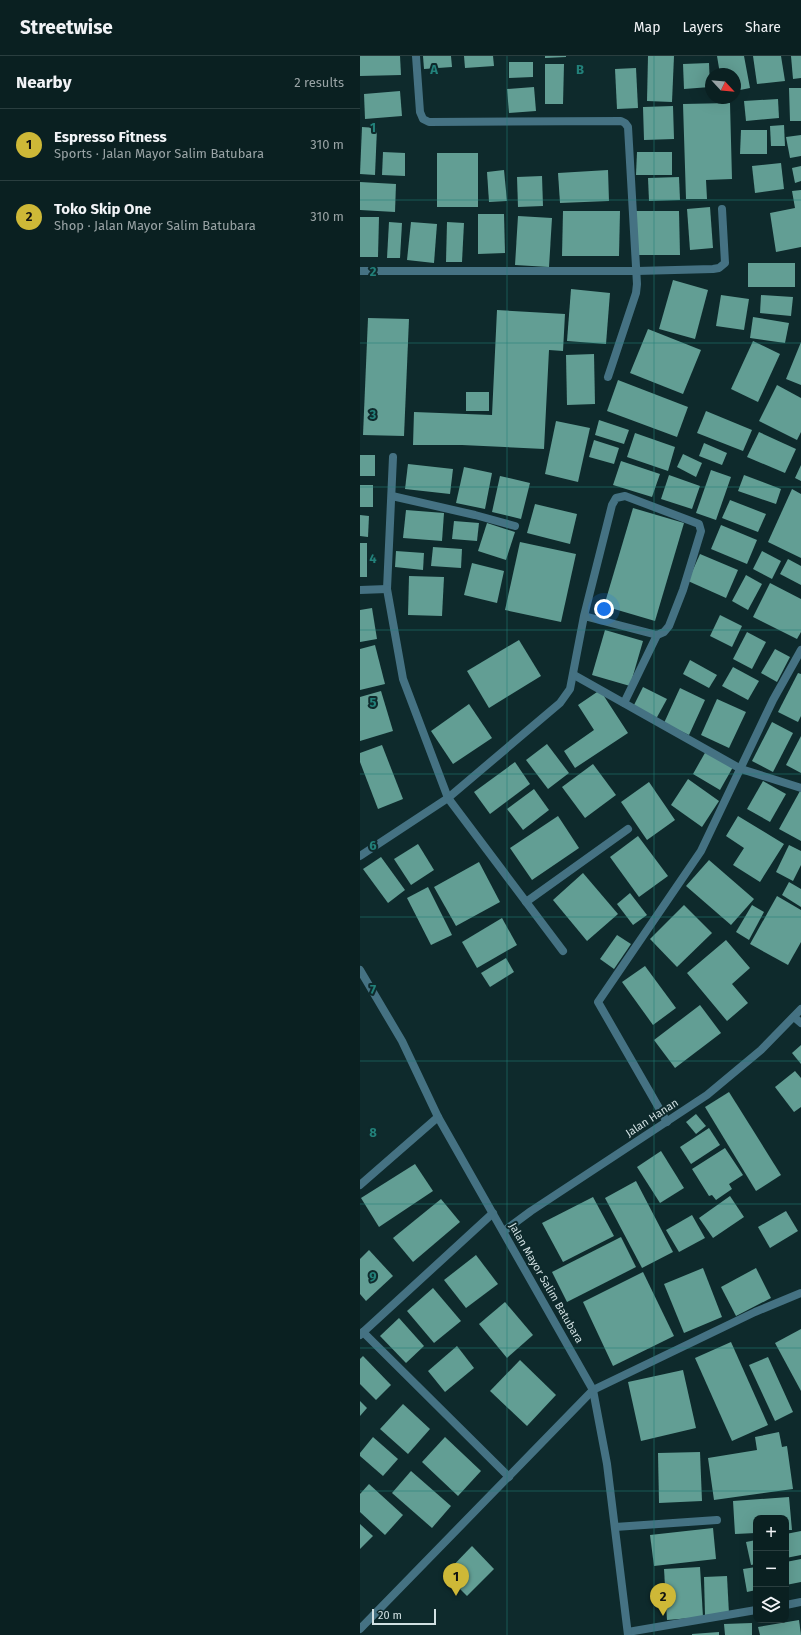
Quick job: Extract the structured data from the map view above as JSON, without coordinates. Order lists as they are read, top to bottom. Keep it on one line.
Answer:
{"streets":{"street":["Jalan Hanan","Jalan Mayor Salim Batubara"]},"crossings":[["Jalan Hanan","Jalan Mayor Salim Batubara"]],"scale_bar":"20 m","north":"bottom right","page":{"header":"Streetwise","nav":["Map","Layers","Share"],"heading":["Nearby","2 results"],"list":[{"mark":"1","name":"Espresso Fitness","note":"Sports · Jalan Mayor Salim Batubara","value":"310 m"},{"mark":"2","name":"Toko Skip One","note":"Shop · Jalan Mayor Salim Batubara","value":"310 m"}],"map_buttons":["+","−"],"pins":["1","2"],"scale":"20 m"},"grid":{"columns":["A","B"],"rows":["1","2","3","4","5","6","7","8","9"]}}
